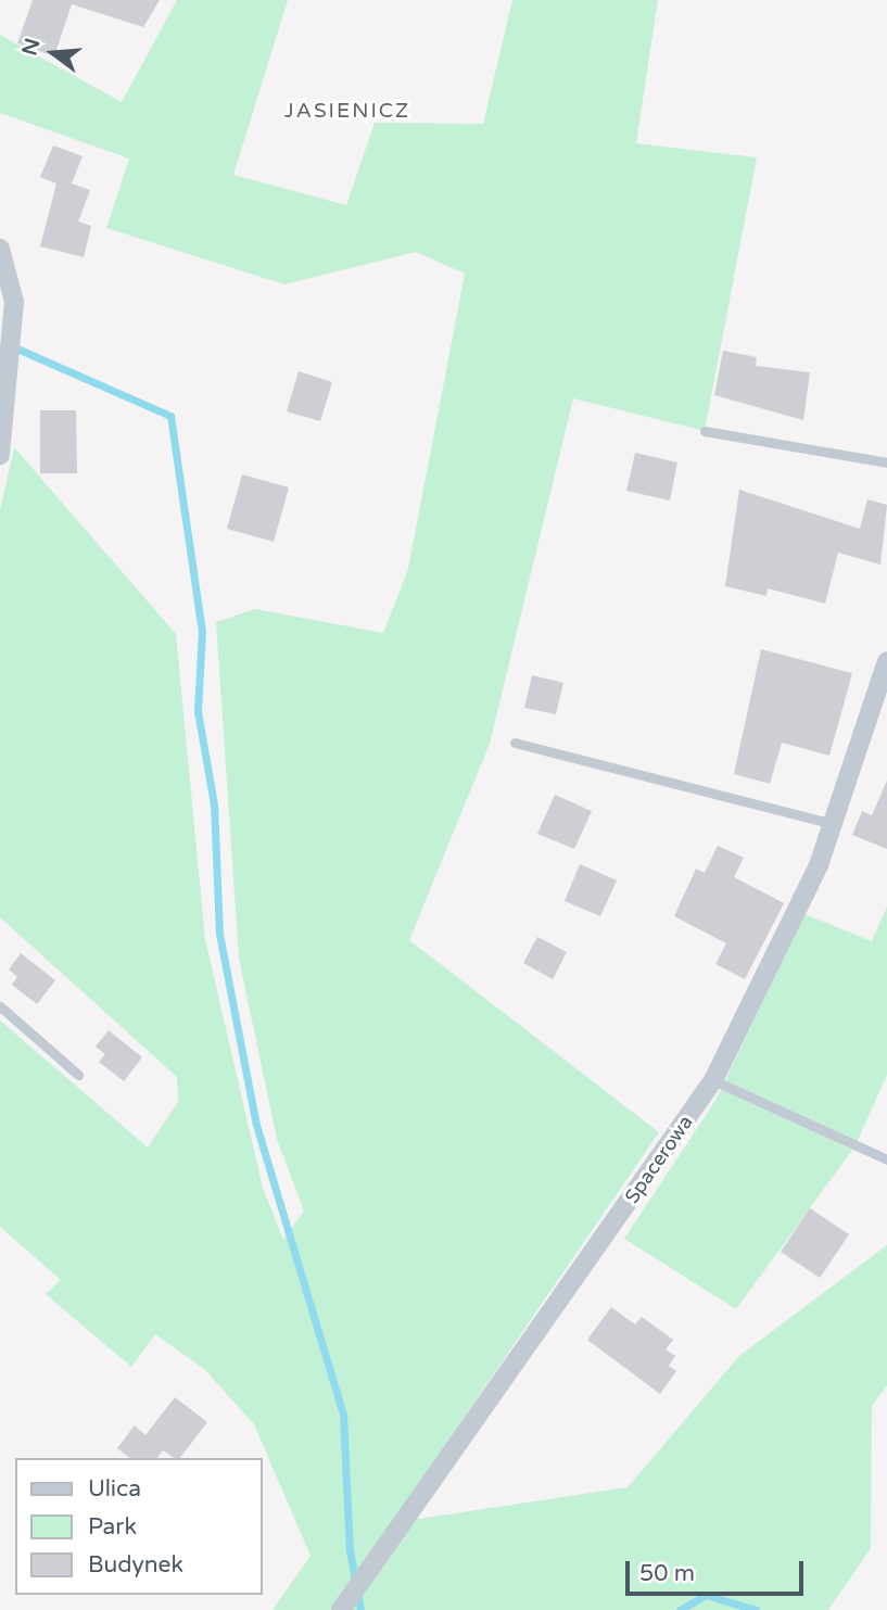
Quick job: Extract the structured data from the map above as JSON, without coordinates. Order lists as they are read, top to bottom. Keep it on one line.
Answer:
{"streets":{"street":["Spacerowa"]},"districts":["JASIENICZ"],"legend":["Ulica","Park","Budynek"],"scale_bar":"50 m","north":"left"}
